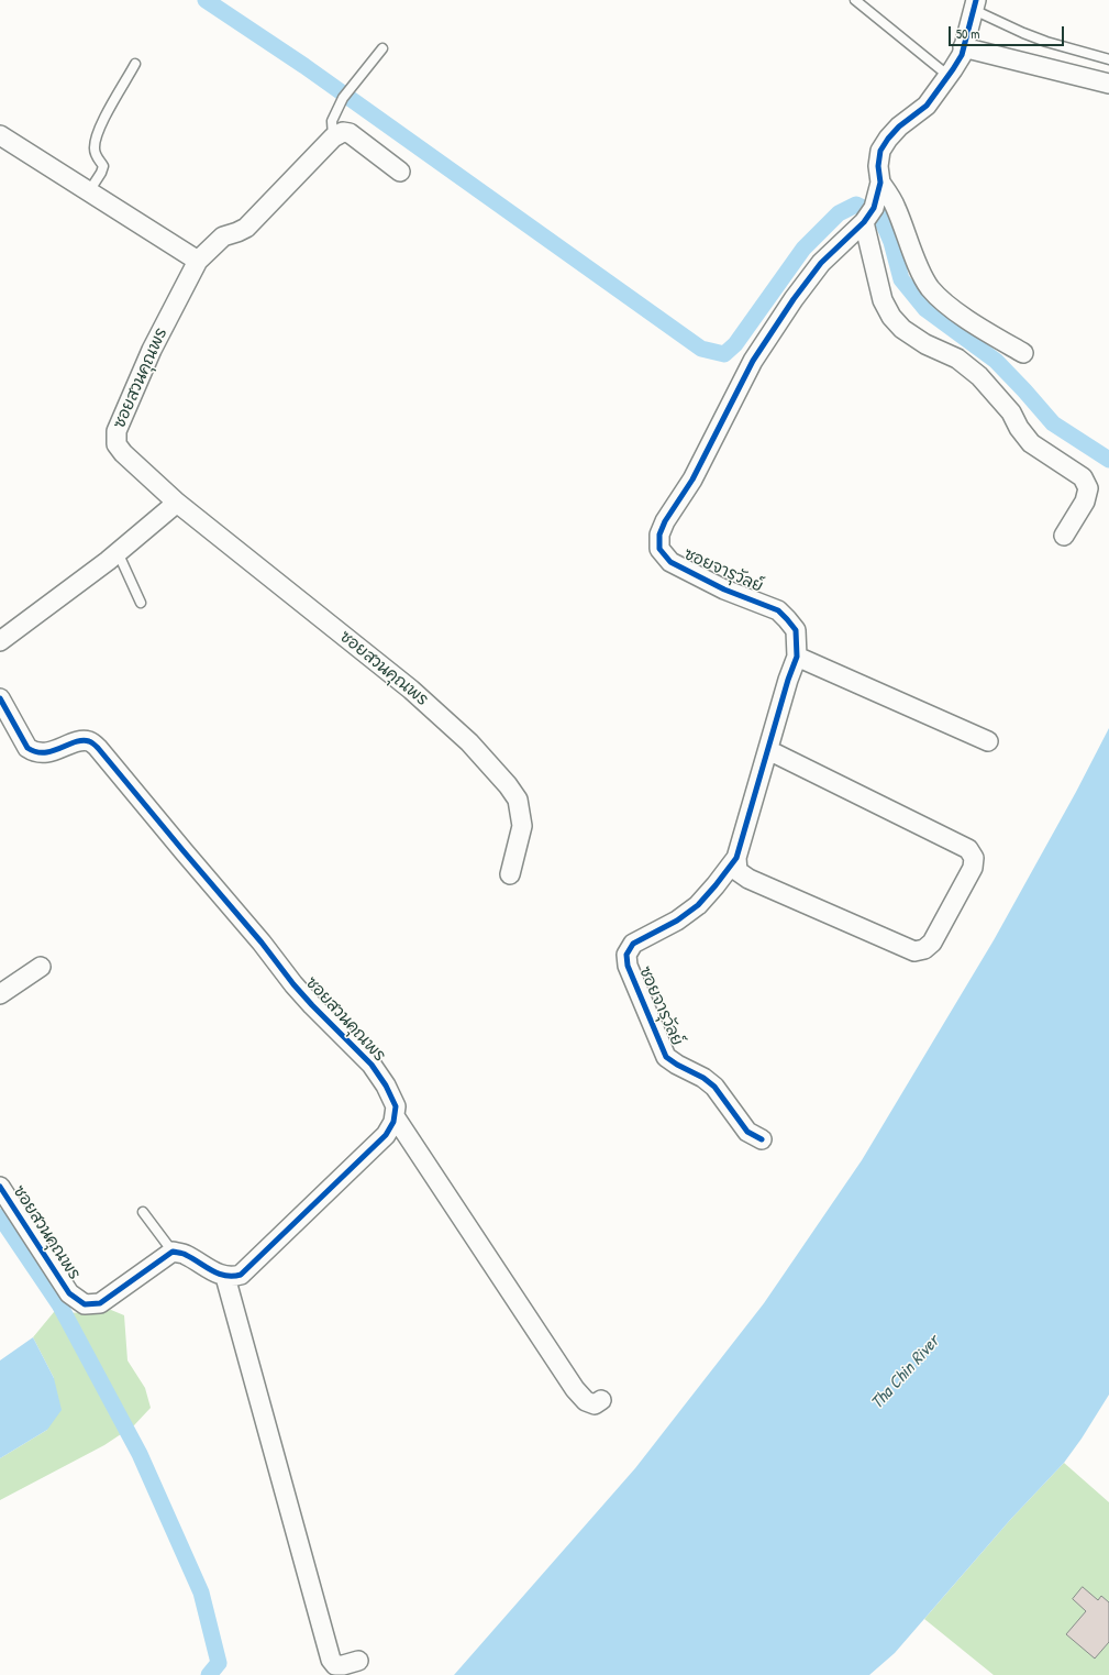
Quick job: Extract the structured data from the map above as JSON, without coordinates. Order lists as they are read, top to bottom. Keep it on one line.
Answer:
{"streets":{"street":["ซอยสวนคุณพร","ซอยจารุวัลย์"]},"water":["Tha Chin River"],"scale_bar":"50 m"}
